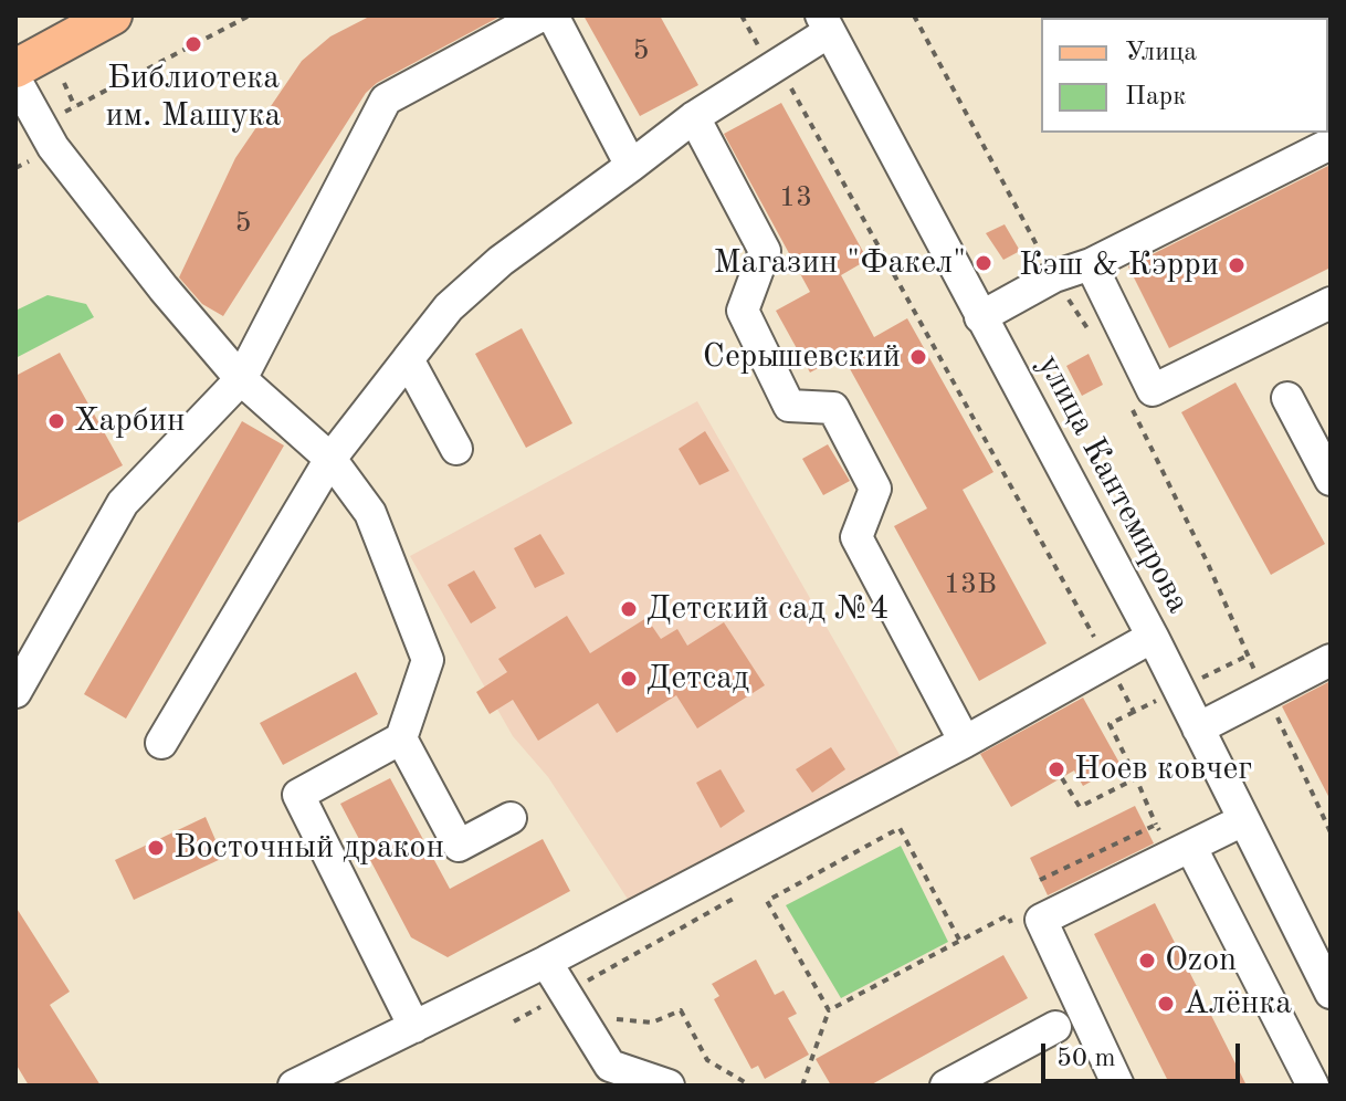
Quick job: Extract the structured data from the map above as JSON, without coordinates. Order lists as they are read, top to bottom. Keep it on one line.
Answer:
{"streets":{"street":["улица Кантемирова"]},"places":["Библиотека им. Машука","Магазин \"Факел\"","Кэш & Кэрри","Серышевский","Харбин","Детский сад №4","Детсад","Ноев ковчег","Восточный дракон","Ozon","Алёнка"],"house_numbers":["5","13","5","13В"],"legend":["Улица","Парк"],"scale_bar":"50 m"}
